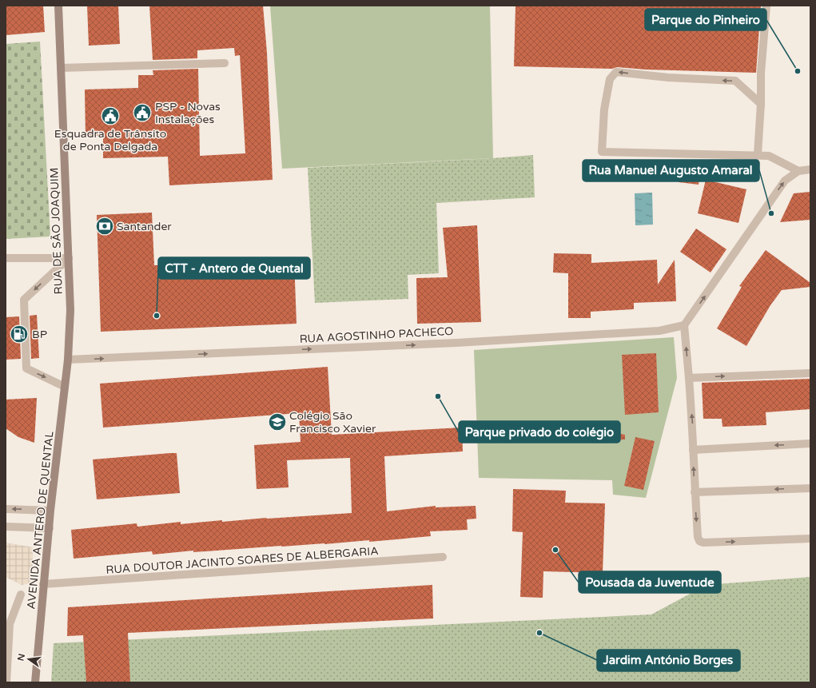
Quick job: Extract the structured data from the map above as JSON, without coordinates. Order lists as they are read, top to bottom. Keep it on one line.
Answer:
{"streets":{"main road":["RUA DE SÃO JOAQUIM","AVENIDA ANTERO DE QUENTAL"],"street":["RUA AGOSTINHO PACHECO","RUA DOUTOR JACINTO SOARES DE ALBERGARIA"]},"crossings":[["RUA DE SÃO JOAQUIM","RUA AGOSTINHO PACHECO"],["RUA DE SÃO JOAQUIM","AVENIDA ANTERO DE QUENTAL"],["RUA AGOSTINHO PACHECO","AVENIDA ANTERO DE QUENTAL"],["AVENIDA ANTERO DE QUENTAL","RUA DOUTOR JACINTO SOARES DE ALBERGARIA"]],"one_way":["RUA AGOSTINHO PACHECO"],"places":{"other":["Parque do Pinheiro","Rua Manuel Augusto Amaral","CTT - Antero de Quental","Parque privado do colégio","Pousada da Juventude","Jardim António Borges"],"public building":["PSP - Novas Instalações","Esquadra de Trânsito de Ponta Delgada"],"bank":["Santander"],"fuel station":["BP"],"school or university":["Colégio São Francisco Xavier"]},"north":"left"}
